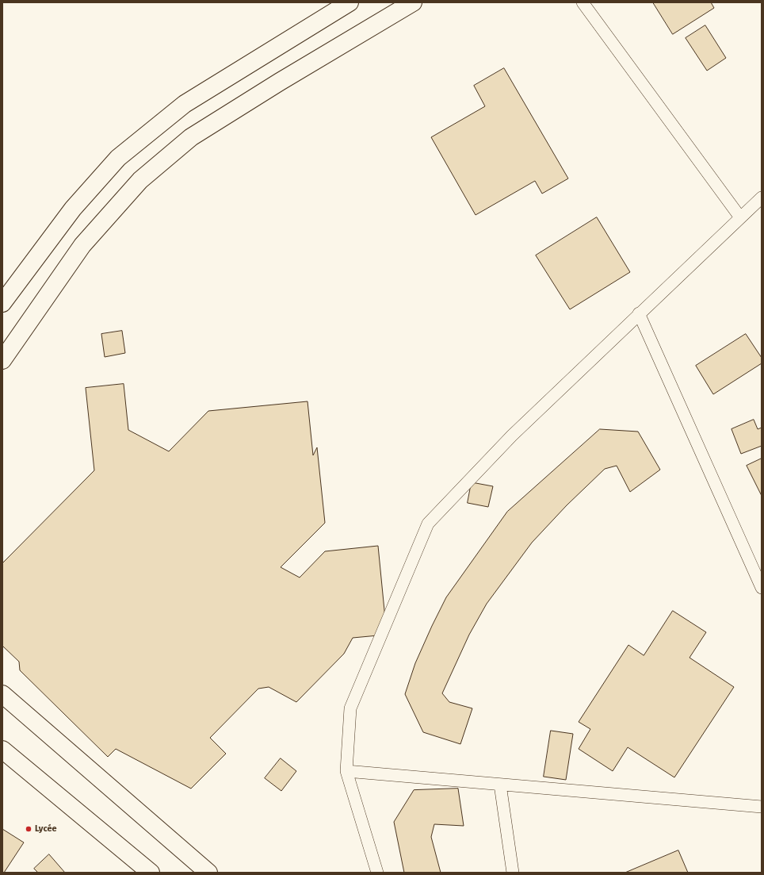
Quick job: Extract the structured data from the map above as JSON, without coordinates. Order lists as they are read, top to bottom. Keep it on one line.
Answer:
{"places":["Lycée"]}
